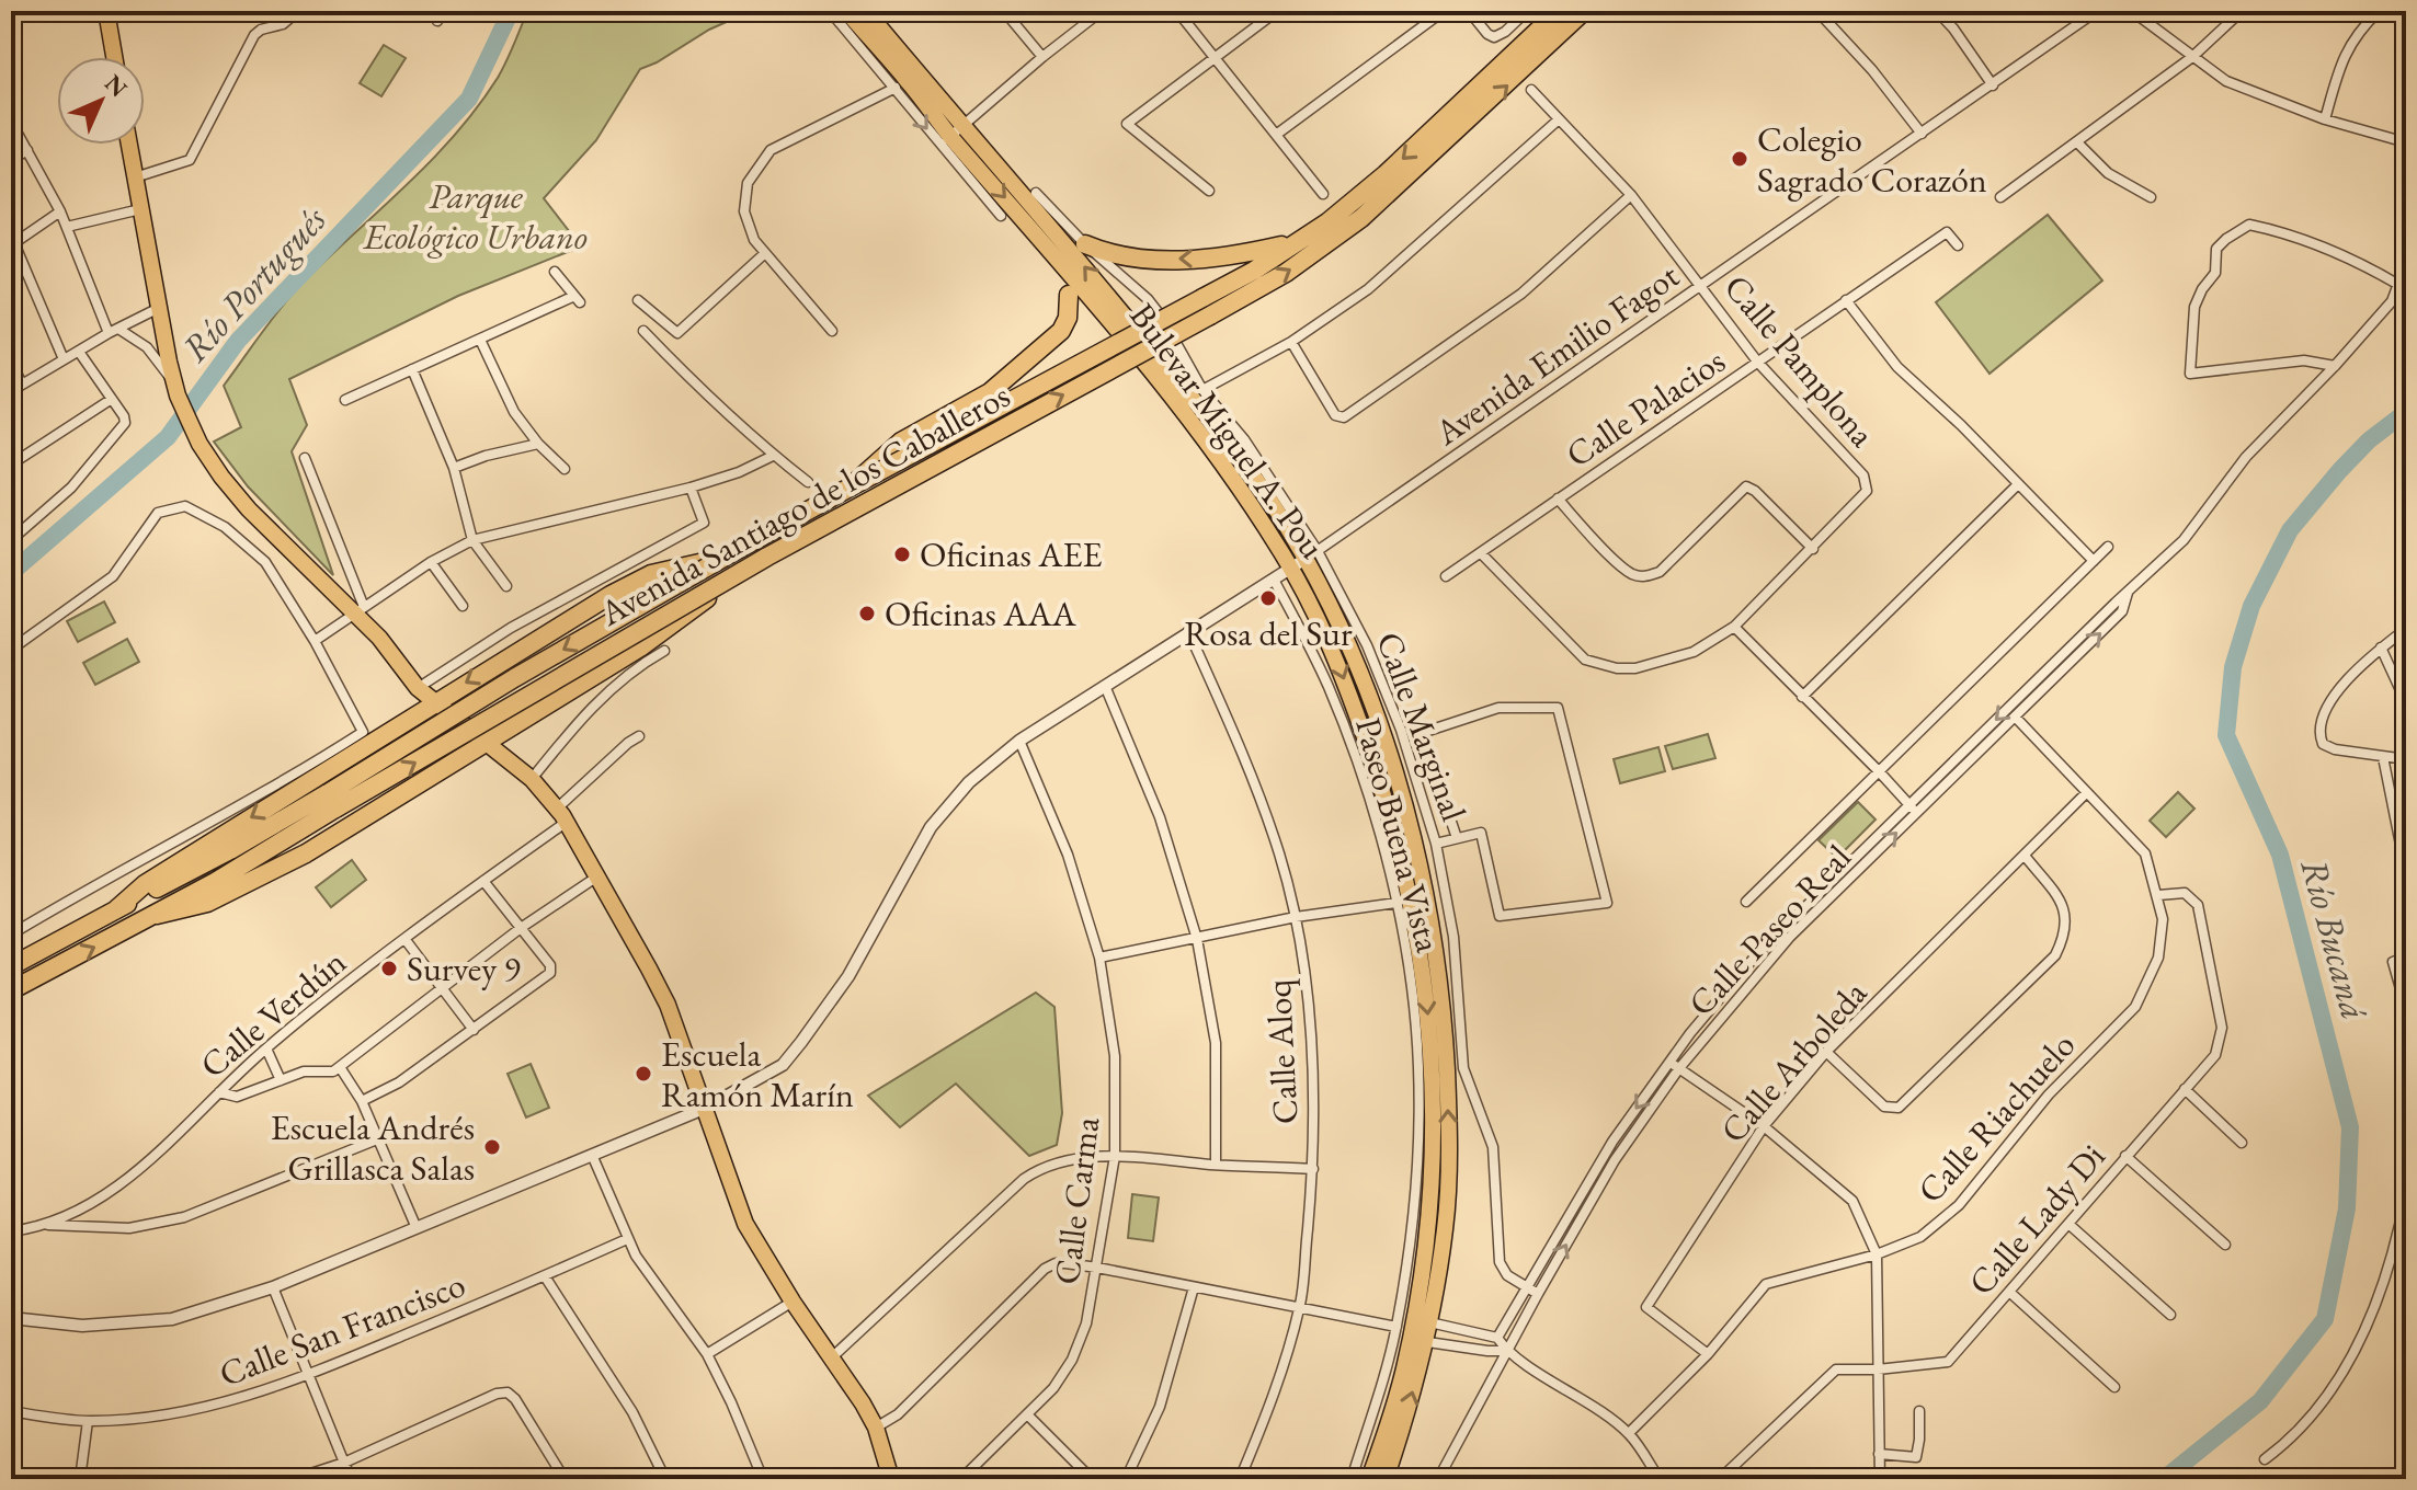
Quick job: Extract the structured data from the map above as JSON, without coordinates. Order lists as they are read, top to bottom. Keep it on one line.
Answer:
{"streets":{"highway":["Avenida Santiago de los Caballeros"],"main road":["Bulevar Miguel A. Pou"],"street":["Avenida Emilio Fagot","Calle Pamplona","Calle Palacios","Calle Marginal","Paseo Buena Vista","Calle Paseo Real","Calle Verdún","Calle Aloq","Calle Arboleda","Calle Riachuelo","Calle Carma","Calle Lady Di","Calle San Francisco"]},"crossings":[["Avenida Emilio Fagot","Calle Pamplona"],["Avenida Emilio Fagot","Bulevar Miguel A. Pou"],["Avenida Emilio Fagot","Calle Marginal"],["Calle Pamplona","Calle Palacios"],["Bulevar Miguel A. Pou","Calle Marginal"],["Calle Marginal","Calle Paseo Real"],["Calle Paseo Real","Calle Riachuelo"],["Calle Arboleda","Calle Riachuelo"],["Calle Riachuelo","Calle Lady Di"]],"water":["Río Portugués","Río Bucaná"],"parks":["Parque Ecológico Urbano"],"places":["Colegio Sagrado Corazón","Oficinas AEE","Rosa del Sur","Oficinas AAA","Survey 9","Escuela Ramón Marín","Escuela Andrés Grillasca Salas"],"north":"top right"}
